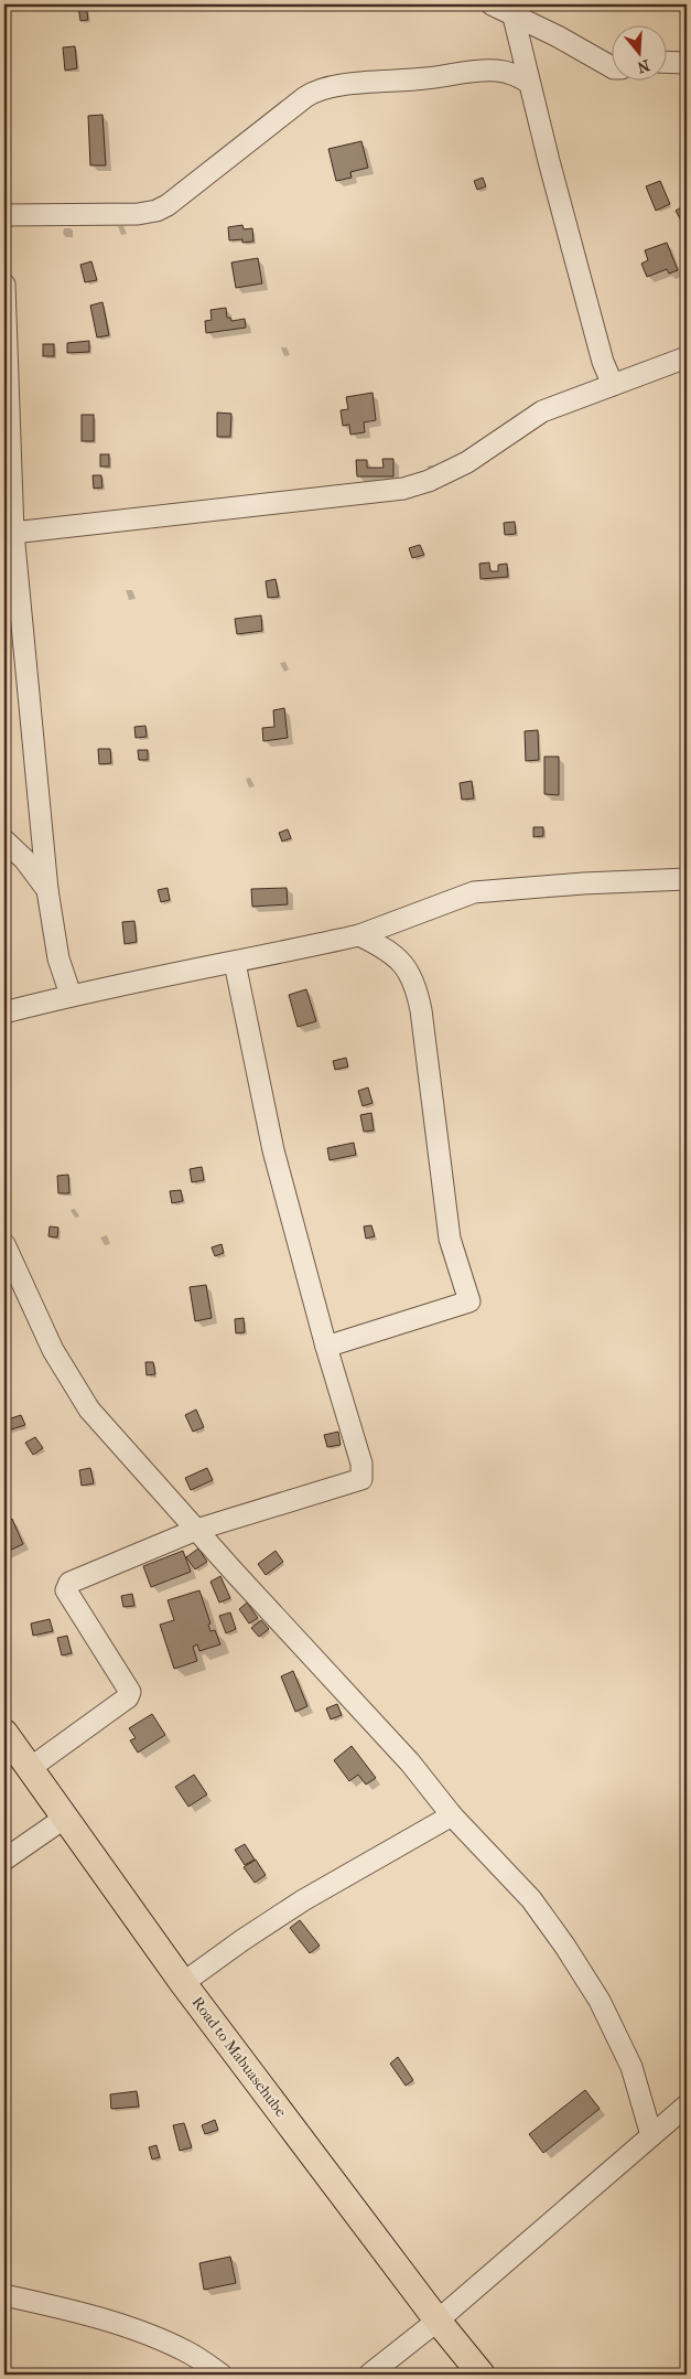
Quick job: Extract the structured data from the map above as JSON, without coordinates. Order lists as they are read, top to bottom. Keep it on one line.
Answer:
{"streets":{"main road":["Road to Mabuasehube"]},"north":"bottom"}
